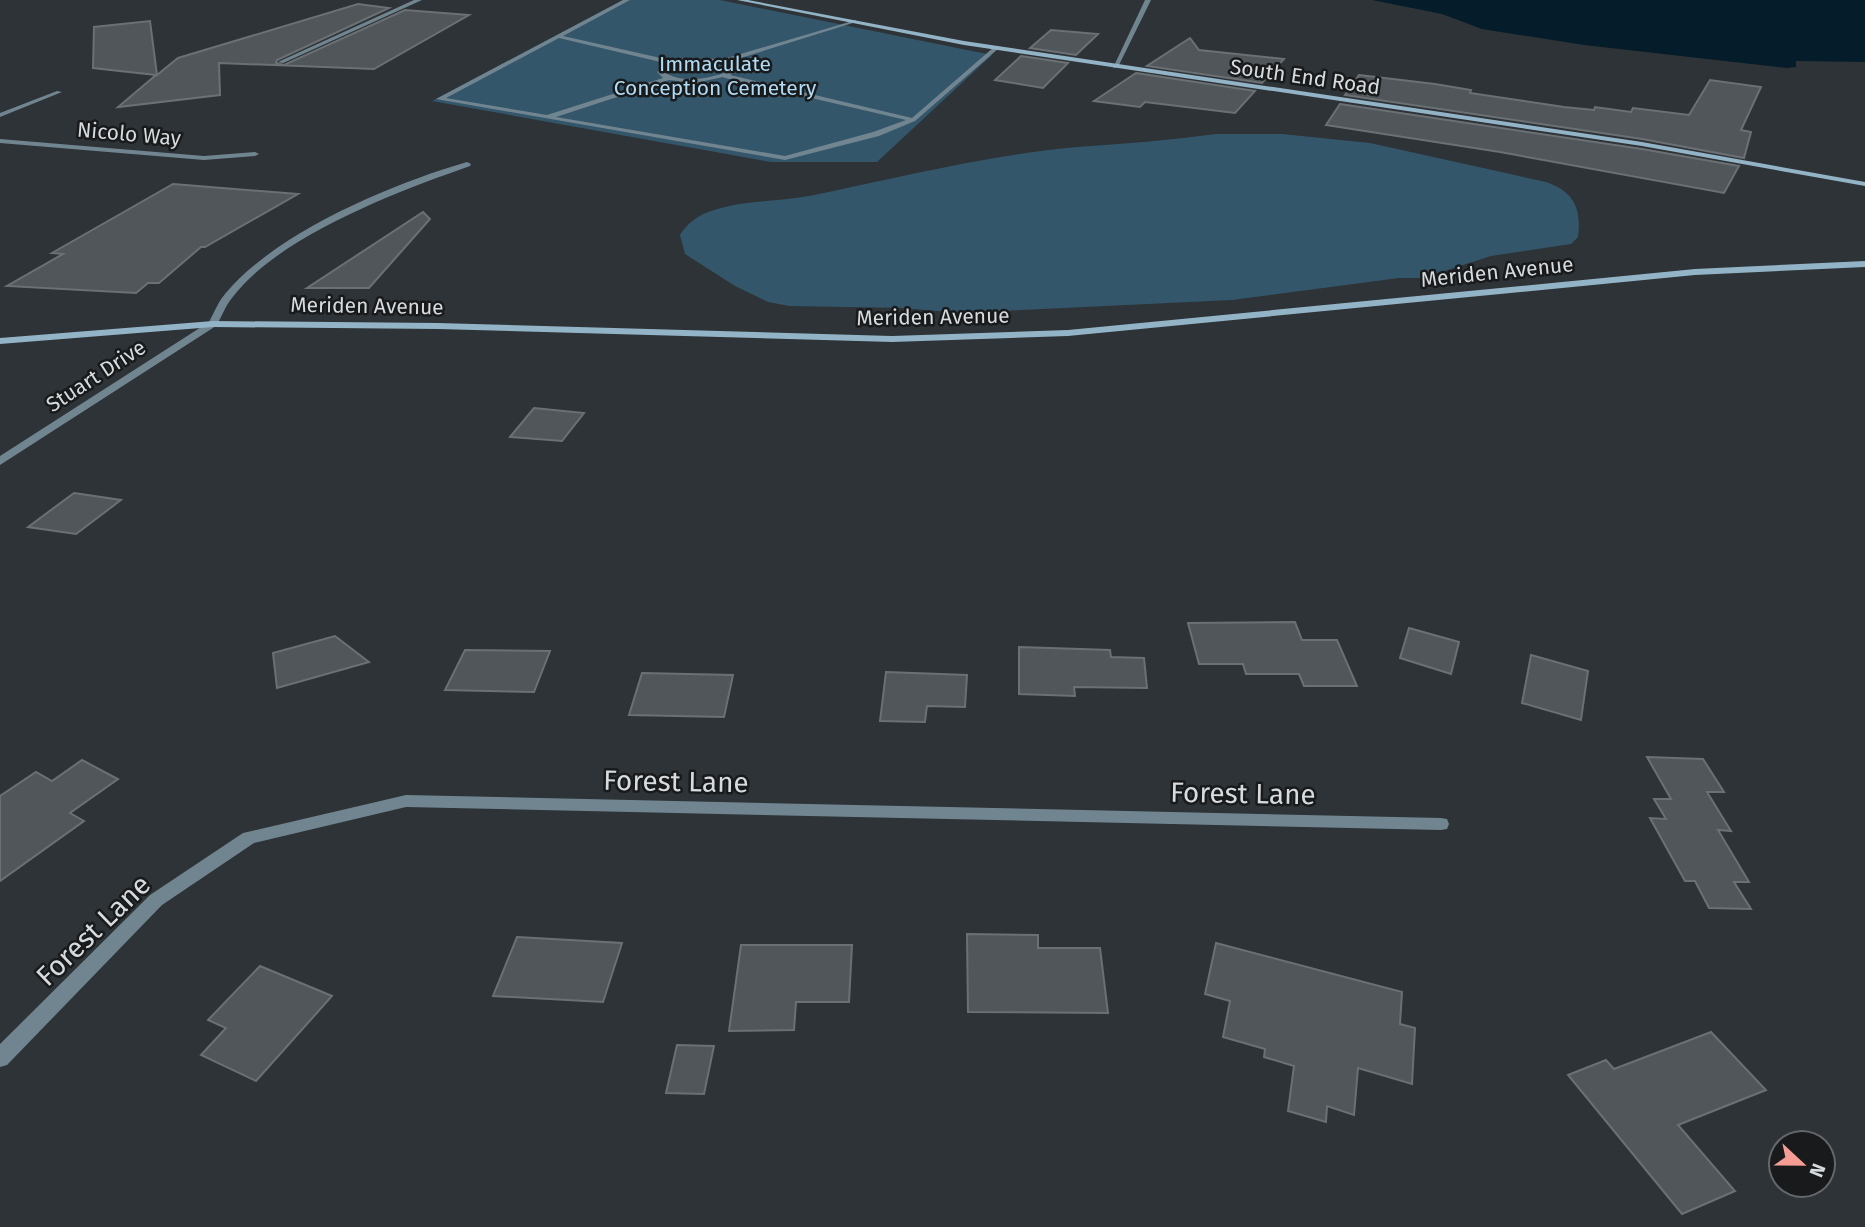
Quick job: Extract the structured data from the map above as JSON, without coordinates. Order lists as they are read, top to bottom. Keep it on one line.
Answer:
{"streets":{"main road":["South End Road","Meriden Avenue"],"street":["Nicolo Way","Stuart Drive","Forest Lane"]},"crossings":[["Meriden Avenue","Stuart Drive"]],"parks":["Immaculate Conception Cemetery"],"north":"right"}
